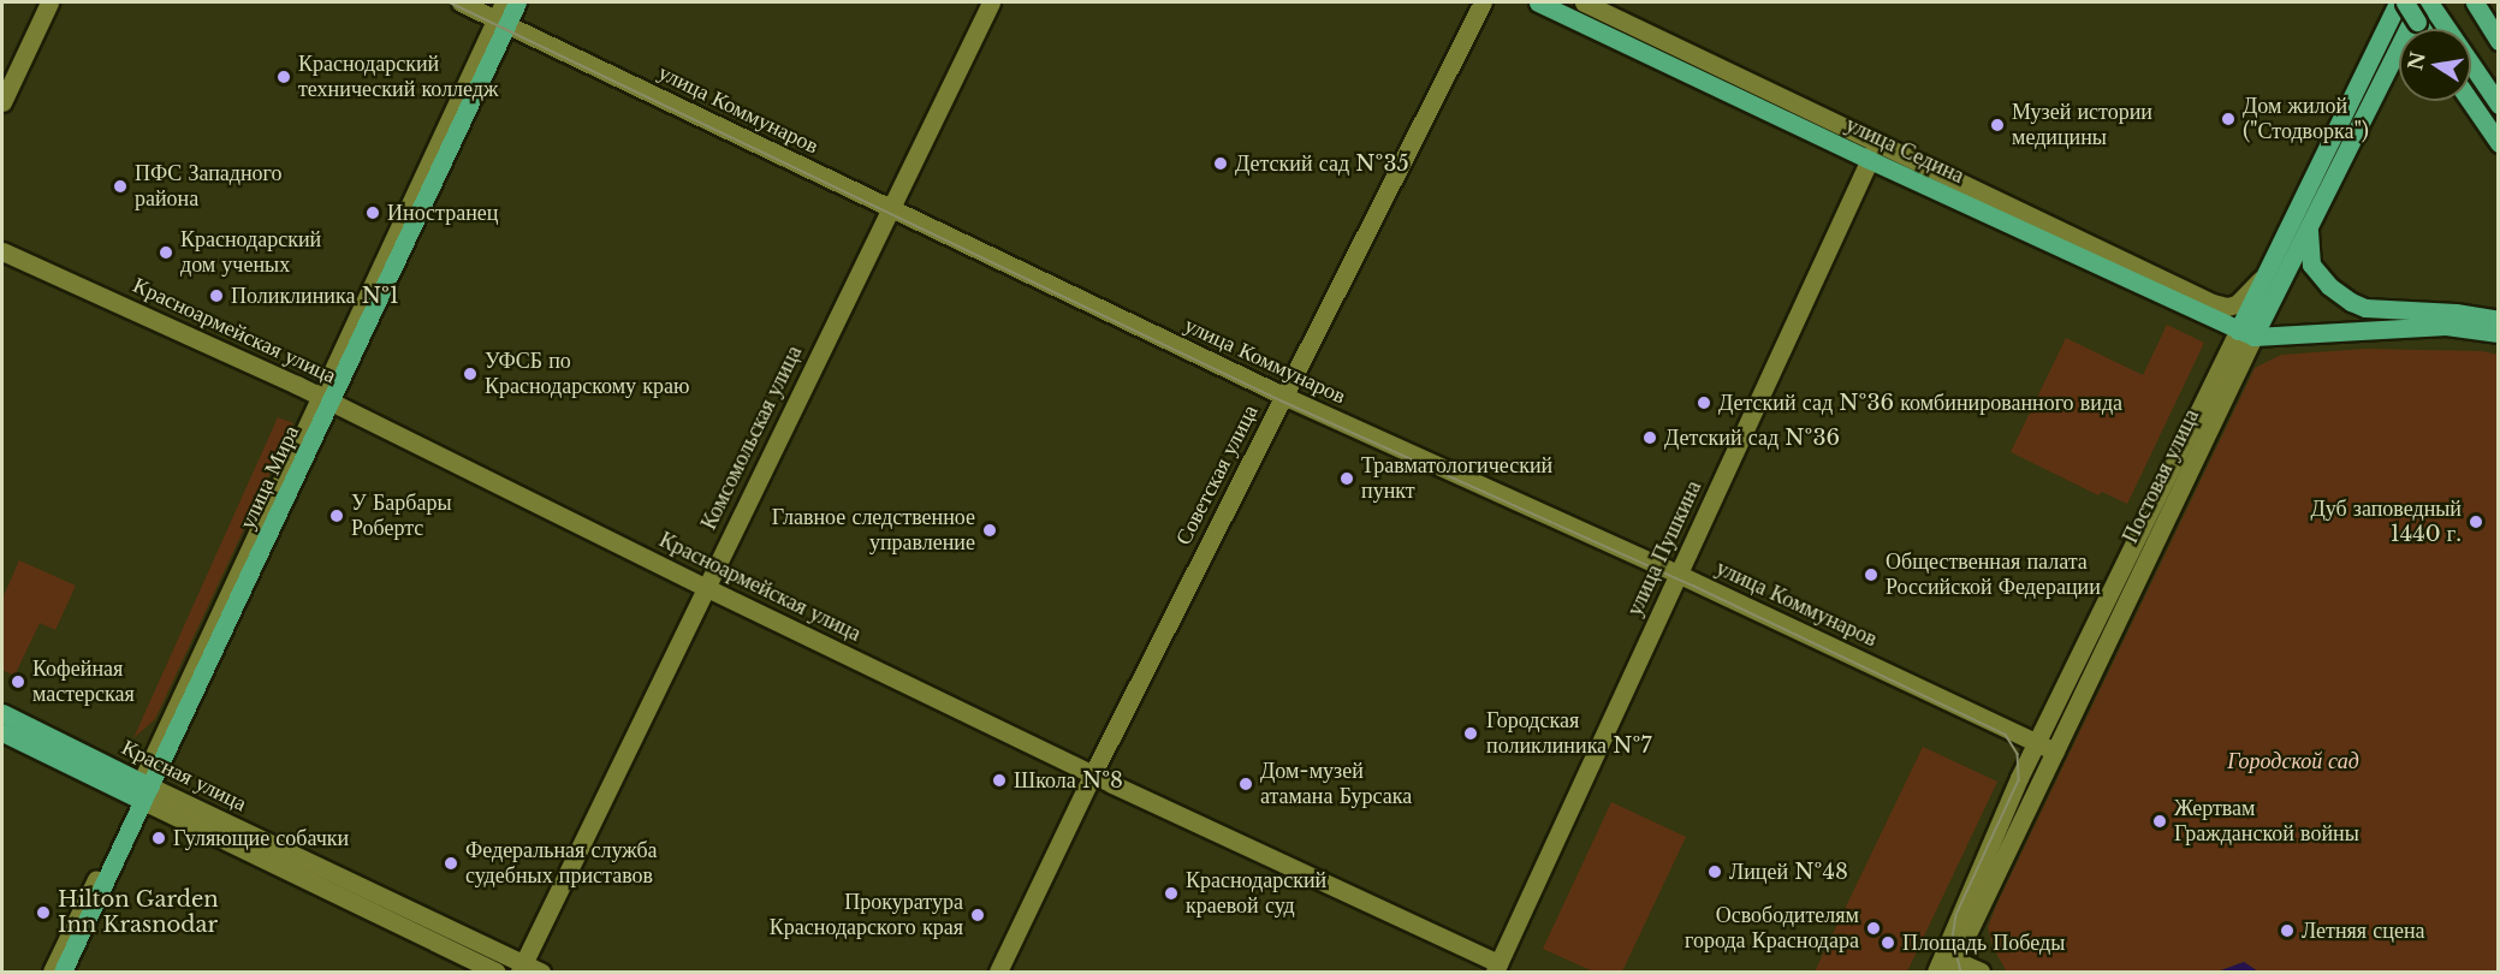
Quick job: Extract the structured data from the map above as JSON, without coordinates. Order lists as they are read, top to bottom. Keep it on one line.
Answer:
{"streets":{"main road":["улица Седина","Постовая улица","улица Мира","Красная улица"],"street":["улица Коммунаров","Красноармейская улица","Комсомольская улица","Советская улица","улица Пушкина"]},"crossings":[["улица Коммунаров","Комсомольская улица"],["улица Коммунаров","Советская улица"],["улица Коммунаров","Постовая улица"],["улица Коммунаров","улица Мира"],["улица Коммунаров","улица Пушкина"],["улица Седина","Постовая улица"],["улица Седина","улица Пушкина"],["Красноармейская улица","Комсомольская улица"],["Красноармейская улица","Советская улица"],["Красноармейская улица","улица Мира"],["Красноармейская улица","улица Пушкина"],["Комсомольская улица","Красная улица"],["улица Мира","Красная улица"]],"parks":["Городской сад"],"places":["Краснодарский технический колледж","Дом жилой (\"Стодворка\")","Музей истории медицины","Детский сад №35","ПФС Западного района","Иностранец","Краснодарский дом ученых","Поликлиника №1","УФСБ по Краснодарскому краю","Детский сад №36 комбинированного вида","Детский сад №36","Травматологический пункт","У Барбары Робертс","Дуб заповедный 1440 г.","Главное следственное управление","Общественная палата Российской Федерации","Кофейная мастерская","Городская поликлиника №7","Школа №8","Дом-музей атамана Бурсака","Жертвам Гражданской войны","Гуляющие собачки","Федеральная служба судебных приставов","Лицей №48","Краснодарский краевой суд","Hilton Garden Inn Krasnodar","Прокуратура Краснодарского края","Освободителям города Краснодара","Летняя сцена","Площадь Победы"],"north":"left"}
